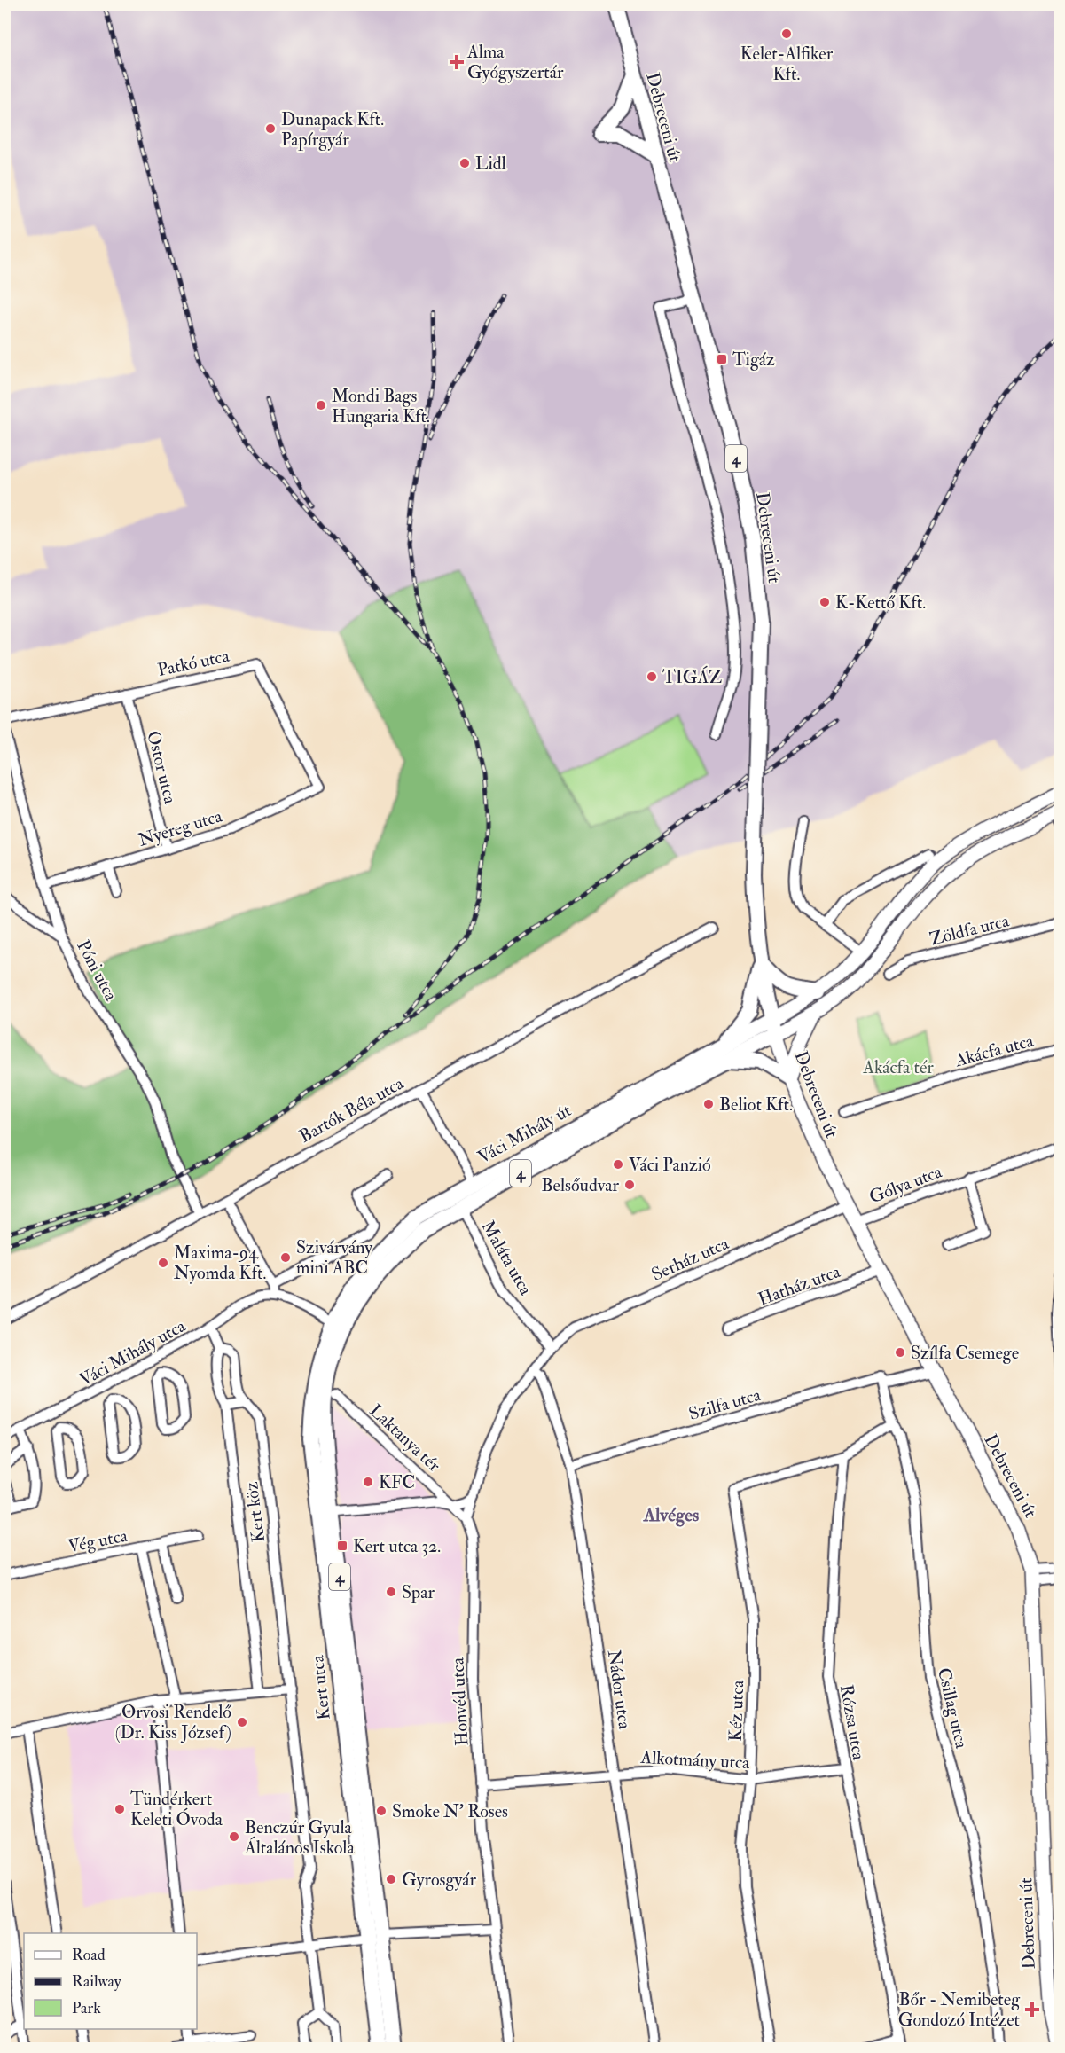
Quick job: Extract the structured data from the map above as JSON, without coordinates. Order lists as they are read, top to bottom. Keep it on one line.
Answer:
{"streets":{"main road":["Debreceni út","4","Váci Mihály út","Kert utca"],"street":["Patkó utca","Ostor utca","Nyereg utca","Zöldfa utca","Póni utca","Akácfa utca","Bartók Béla utca","Gólya utca","Maláta utca","Serház utca","Hatház utca","Váci Mihály utca","Szilfa utca","Laktanya tér","Kert köz","Vég utca","Nádor utca","Honvéd utca","Csillag utca","Kéz utca","Rózsa utca","Alkotmány utca"]},"crossings":[["Debreceni út","Váci Mihály út"],["Debreceni út","Gólya utca"],["Debreceni út","Serház utca"],["Debreceni út","Hatház utca"],["Debreceni út","Szilfa utca"],["Patkó utca","Ostor utca"],["Patkó utca","Nyereg utca"],["Ostor utca","Nyereg utca"],["Nyereg utca","Póni utca"],["Póni utca","Bartók Béla utca"],["Váci Mihály út","Maláta utca"],["Váci Mihály út","Váci Mihály utca"],["Váci Mihály út","Kert utca"],["Maláta utca","Serház utca"],["Váci Mihály utca","Kert köz"],["Váci Mihály utca","Kert utca"],["Szilfa utca","Nádor utca"],["Szilfa utca","Csillag utca"],["Laktanya tér","Honvéd utca"],["Nádor utca","Alkotmány utca"],["Honvéd utca","Alkotmány utca"],["Kéz utca","Rózsa utca"],["Kéz utca","Alkotmány utca"],["Rózsa utca","Alkotmány utca"]],"districts":["Alvéges"],"parks":["Akácfa tér"],"places":{"other":["Kelet-Alfiker Kft.","Dunapack Kft. Papírgyár","Lidl","Mondi Bags Hungaria Kft.","K-Kettő Kft.","TIGÁZ","Beliot Kft.","Váci Panzió","Belsőudvar","Szivárvány mini ABC","Maxima-94 Nyomda Kft.","Szílfa Csemege","KFC","Spar","Orvosi Rendelő (Dr. Kiss József)","Tündérkert Keleti Óvoda","Smoke N' Roses","Benczúr Gyula Általános Iskola","Gyrosgyár"],"health":["Alma Gyógyszertár","Bőr - Nemibeteg Gondozó Intézet"],"transit":["Tigáz","Kert utca 32."]},"legend":["Road","Railway","Park"]}
